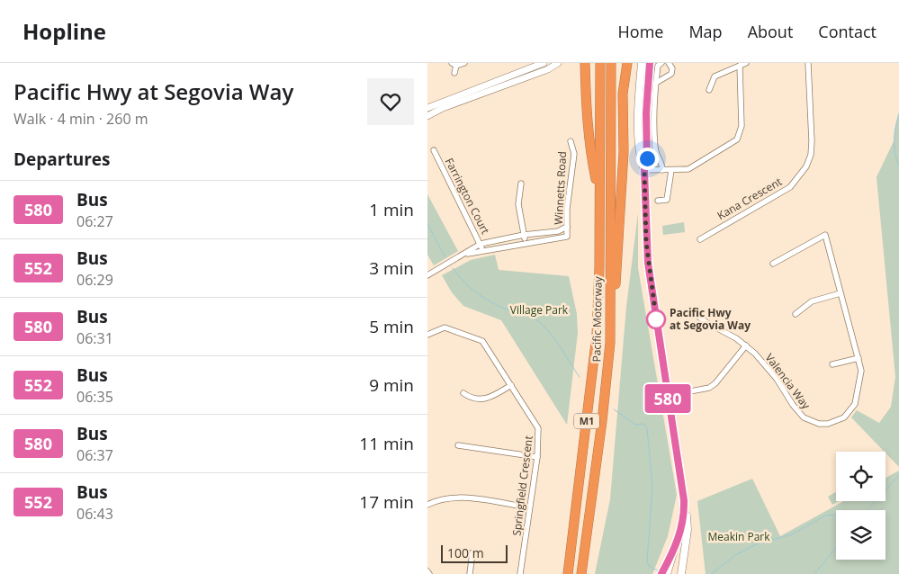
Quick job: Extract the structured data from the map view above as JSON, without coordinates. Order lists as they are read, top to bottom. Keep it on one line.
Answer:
{"streets":{"highway":["Pacific Motorway","M1"],"street":["Winnetts Road","Farrington Court","Kana Crescent","Valencia Way","Springfield Crescent"]},"parks":["Village Park","Meakin Park"],"places":["Pacific Hwy at Segovia Way"],"lines":["bus line 580"],"scale_bar":"100 m","page":{"header":"Hopline","nav":["Home","Map","About","Contact"],"heading":[["Pacific Hwy at Segovia Way","Walk · 4 min · 260 m"],"Departures"],"on_map":"580","list":[{"mark":"580","name":"Bus","note":"06:27","value":"1 min"},{"mark":"552","name":"Bus","note":"06:29","value":"3 min"},{"mark":"580","name":"Bus","note":"06:31","value":"5 min"},{"mark":"552","name":"Bus","note":"06:35","value":"9 min"},{"mark":"580","name":"Bus","note":"06:37","value":"11 min"},{"mark":"552","name":"Bus","note":"06:43","value":"17 min"}],"scale":"100 m"}}
